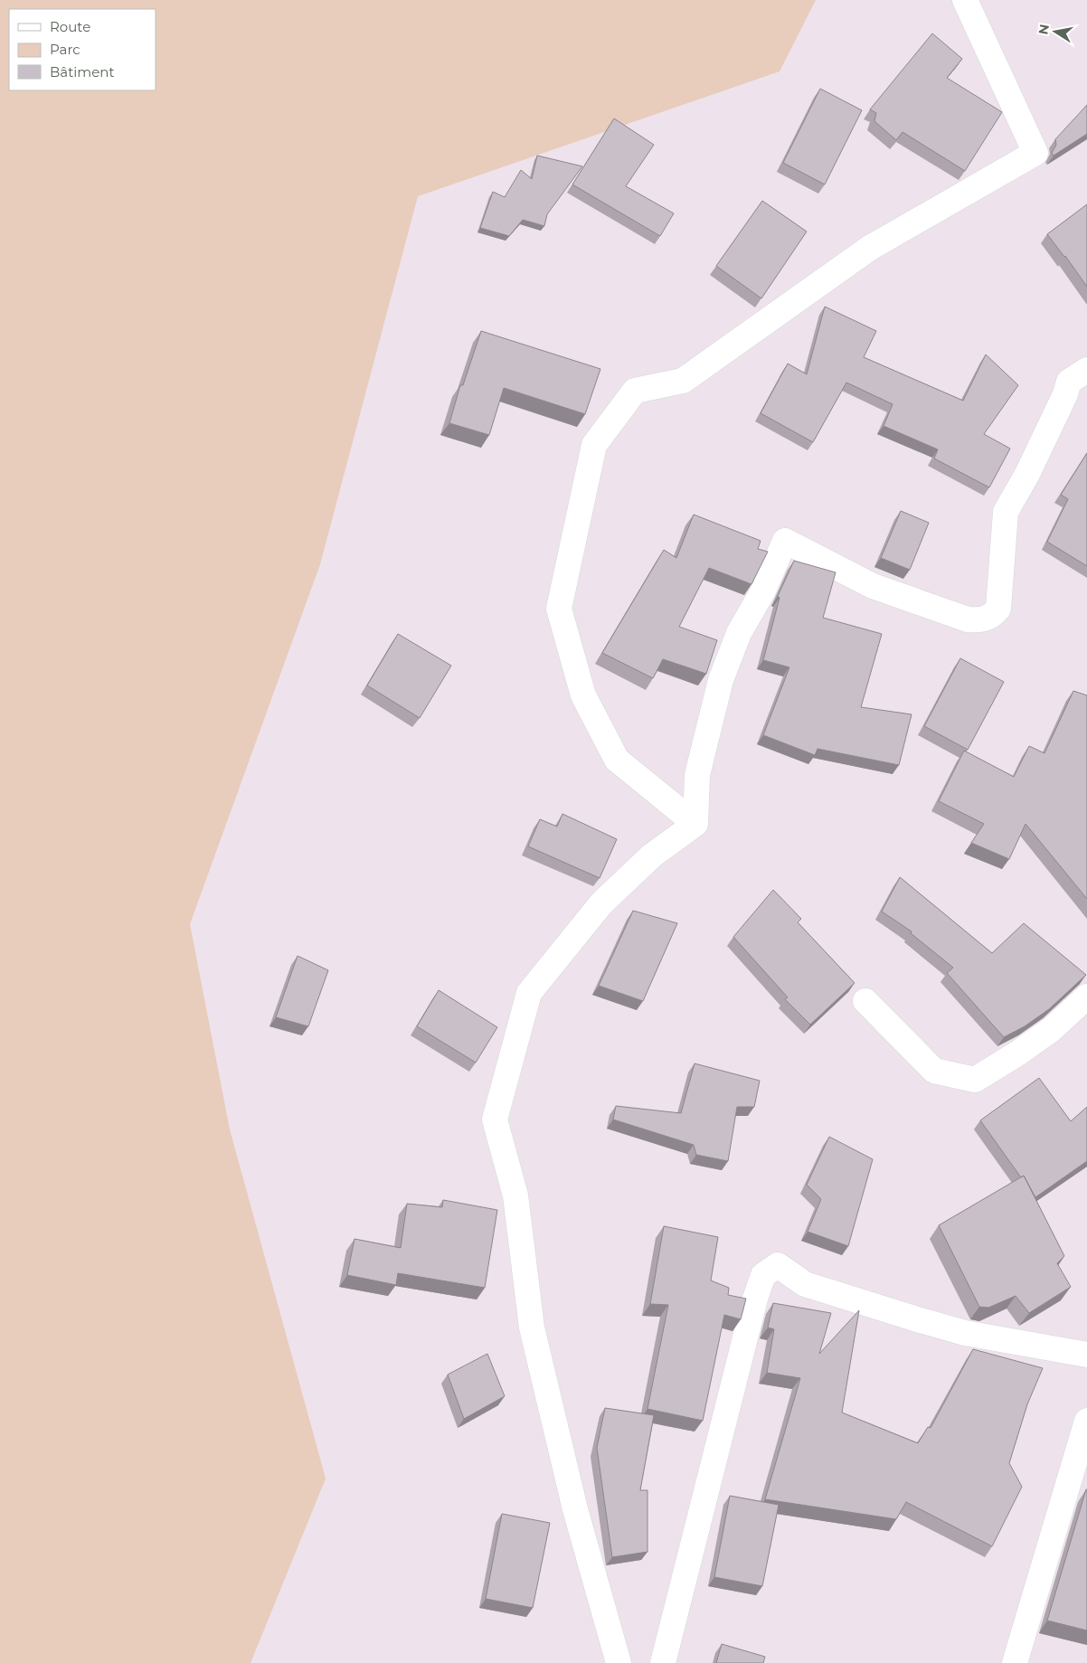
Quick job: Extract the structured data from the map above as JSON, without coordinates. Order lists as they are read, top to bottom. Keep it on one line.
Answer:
{"legend":["Route","Parc","Bâtiment"],"north":"left"}
